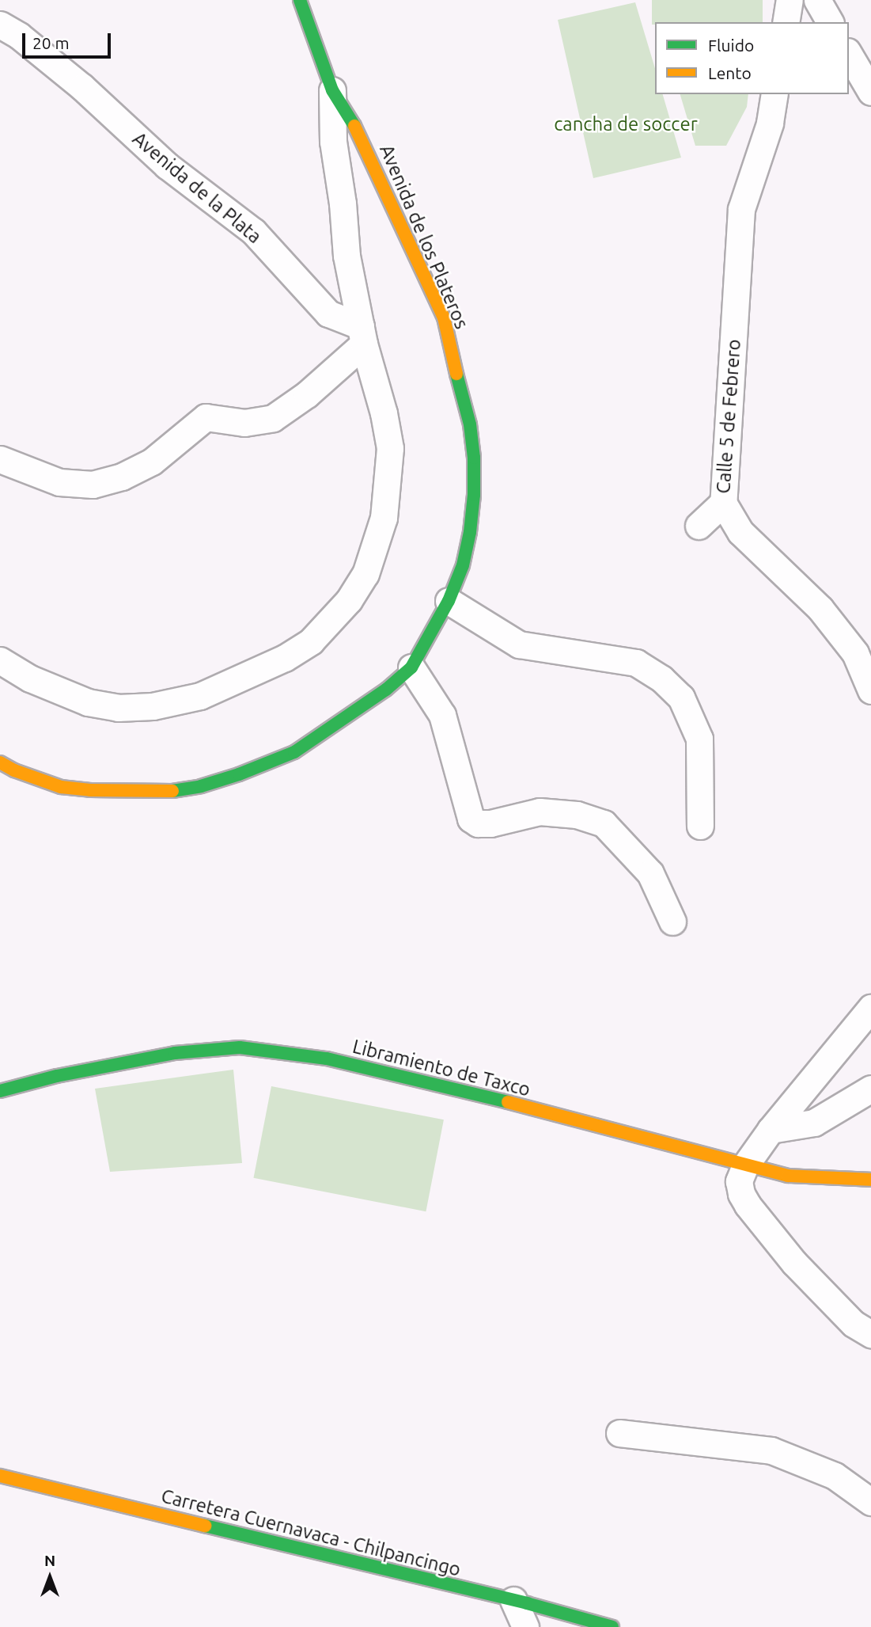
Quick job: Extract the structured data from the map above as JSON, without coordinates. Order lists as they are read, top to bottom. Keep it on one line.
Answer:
{"streets":{"main road":["Avenida de los Plateros","Libramiento de Taxco","Carretera Cuernavaca - Chilpancingo"],"street":["Avenida de la Plata","Calle 5 de Febrero"]},"parks":["cancha de soccer"],"legend":["Fluido","Lento"],"scale_bar":"20 m","north":"top"}
